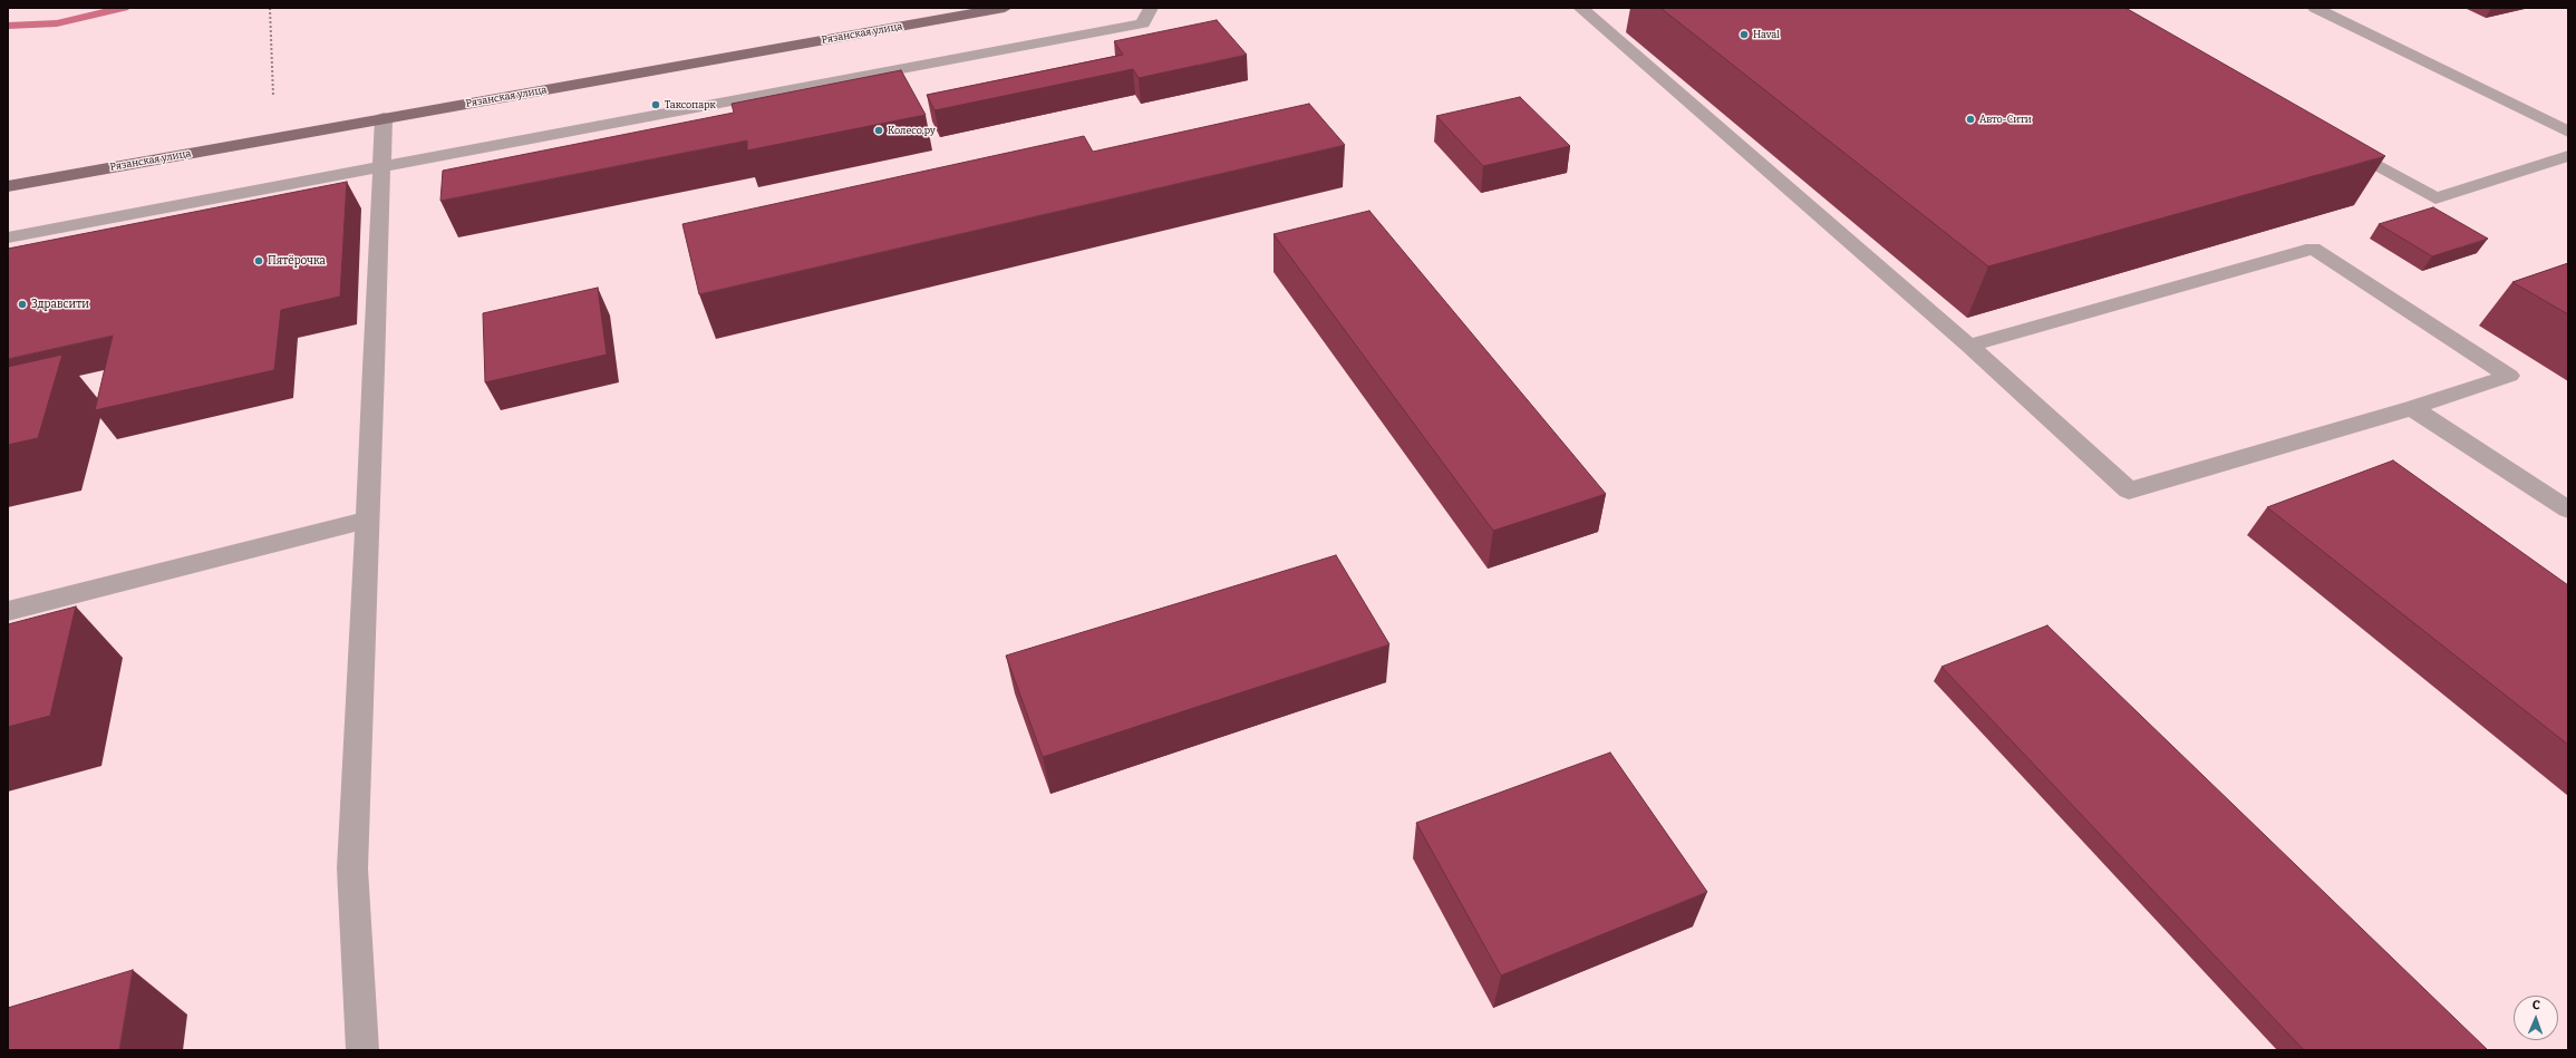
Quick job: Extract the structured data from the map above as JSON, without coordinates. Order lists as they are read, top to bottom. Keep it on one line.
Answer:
{"streets":{"main road":["Рязанская улица"]},"places":["Haval","Таксопарк","Авто-Сити","Колесо.ру","Пятёрочка","Здравсити"],"north":"top"}
